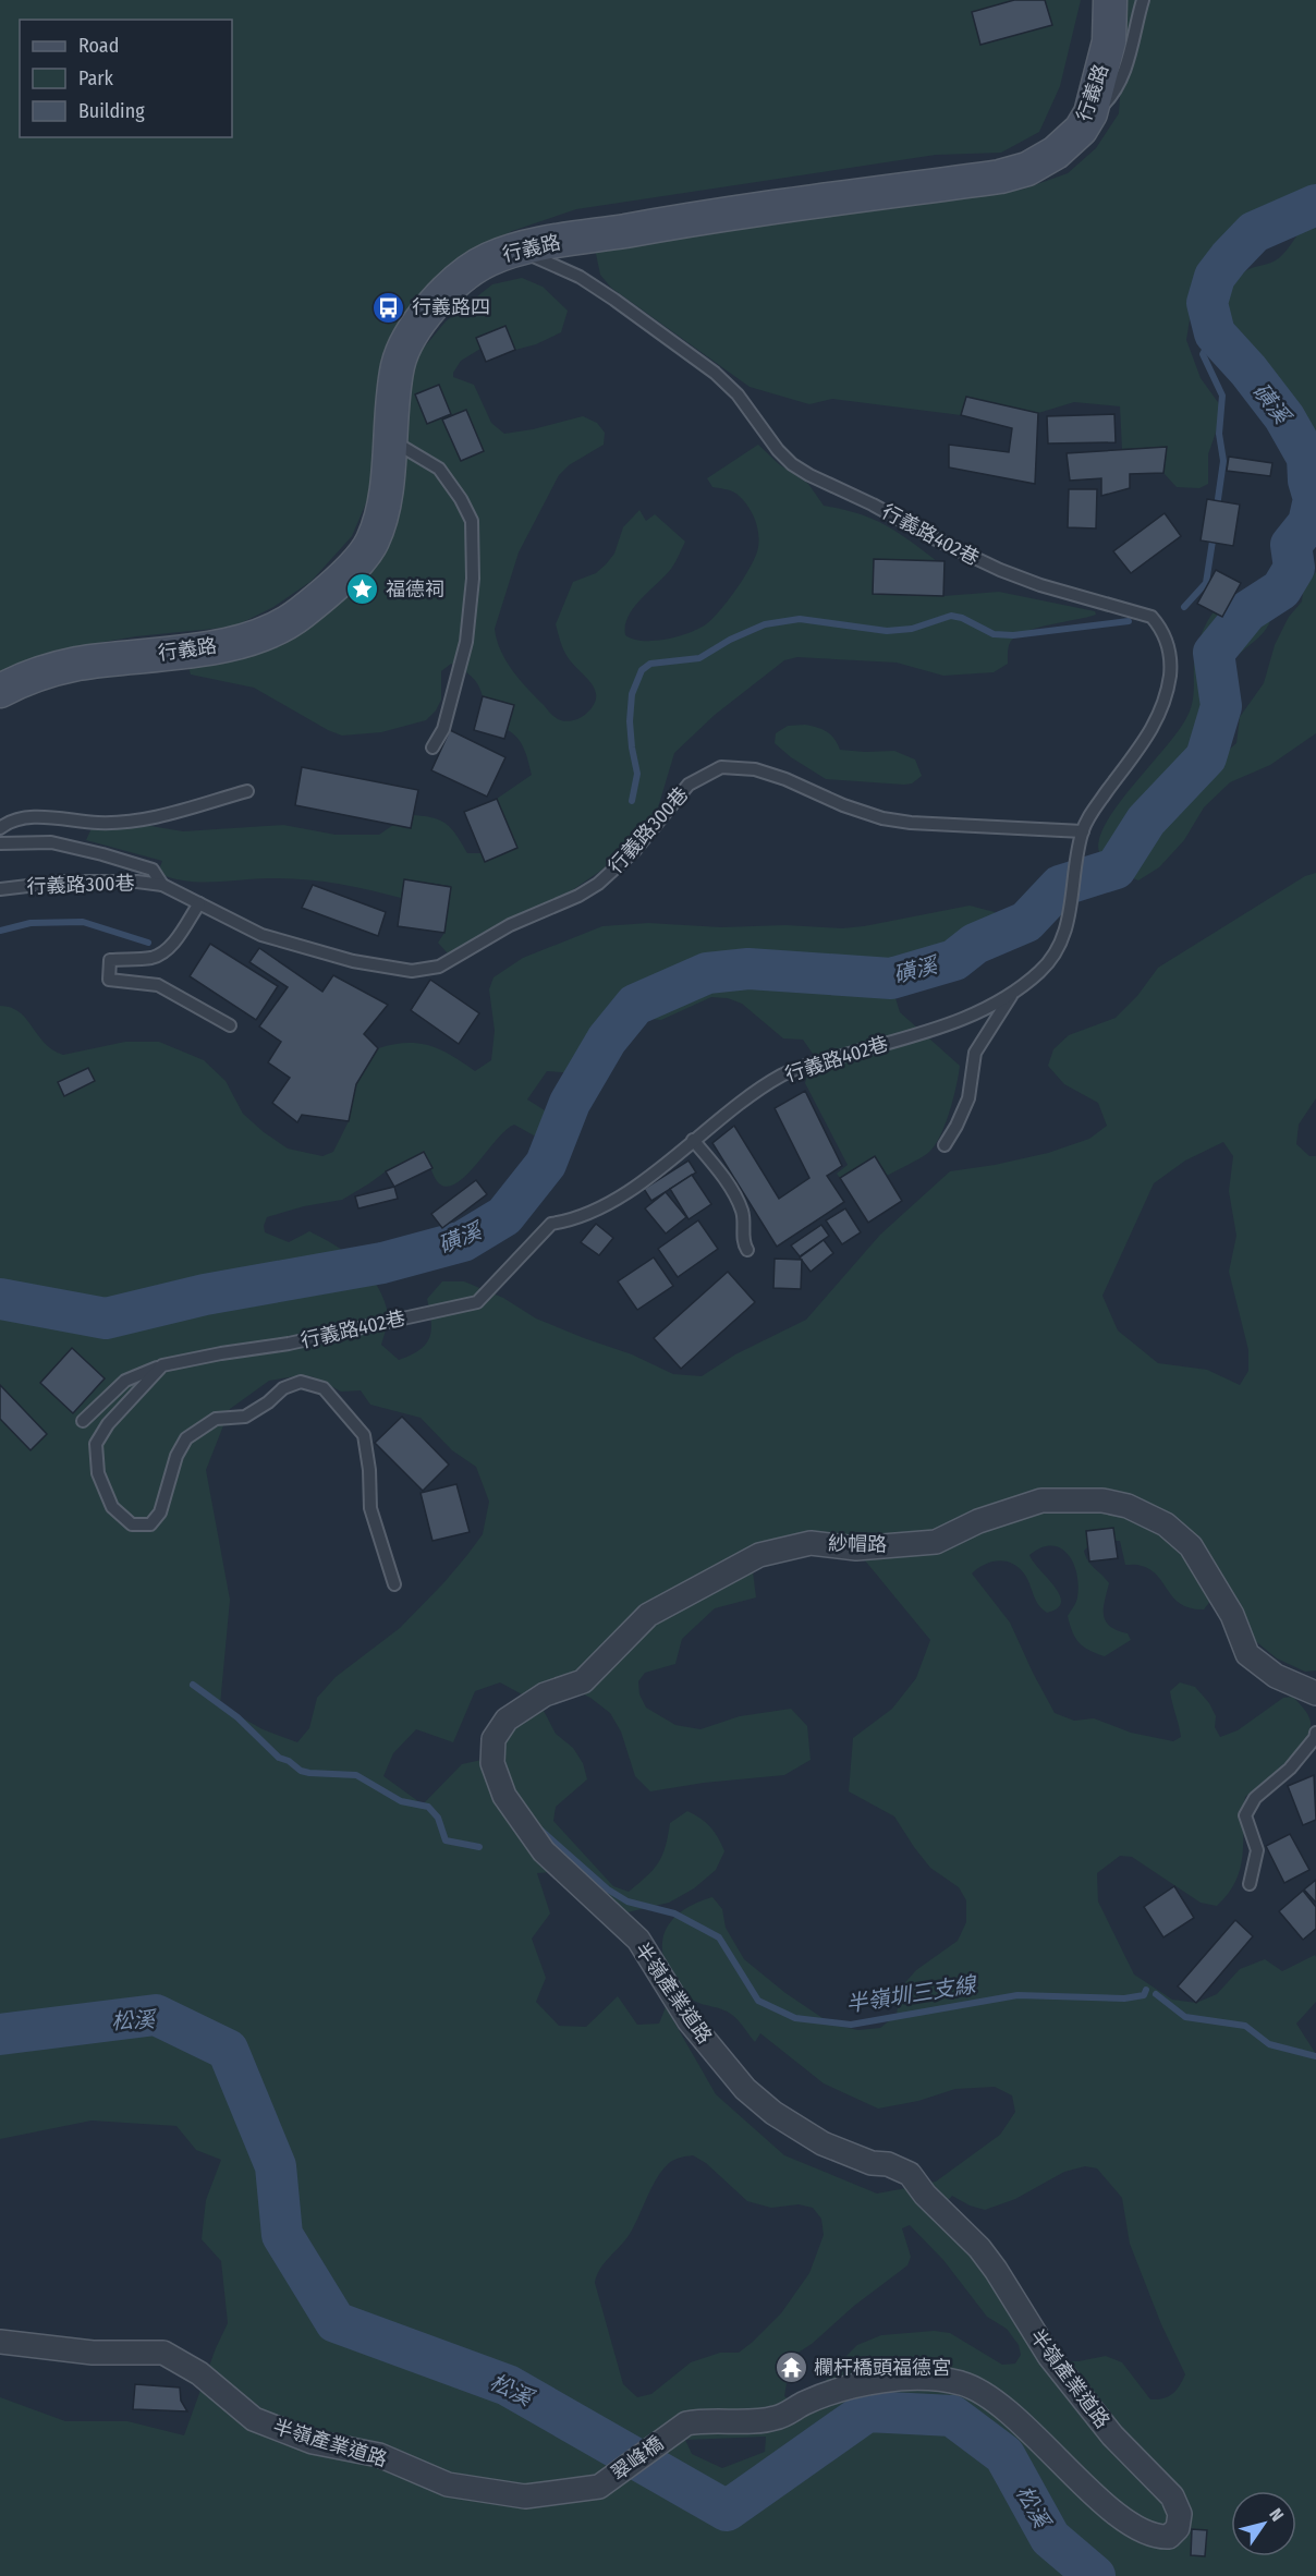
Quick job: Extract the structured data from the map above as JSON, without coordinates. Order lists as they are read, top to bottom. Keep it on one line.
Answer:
{"streets":{"street":["行義路","紗帽路","半嶺產業道路","翠峰橋"],"lane":["行義路402巷","行義路300巷"]},"crossings":[["行義路","行義路402巷"],["行義路402巷","行義路300巷"],["紗帽路","半嶺產業道路"],["半嶺產業道路","翠峰橋"]],"water":["磺溪","半嶺圳三支線","松溪"],"places":{"bus stop":["行義路四"],"place":["福德祠"],"temple":["欄杆橋頭福德宮"]},"legend":["Road","Park","Building"],"north":"top right"}
